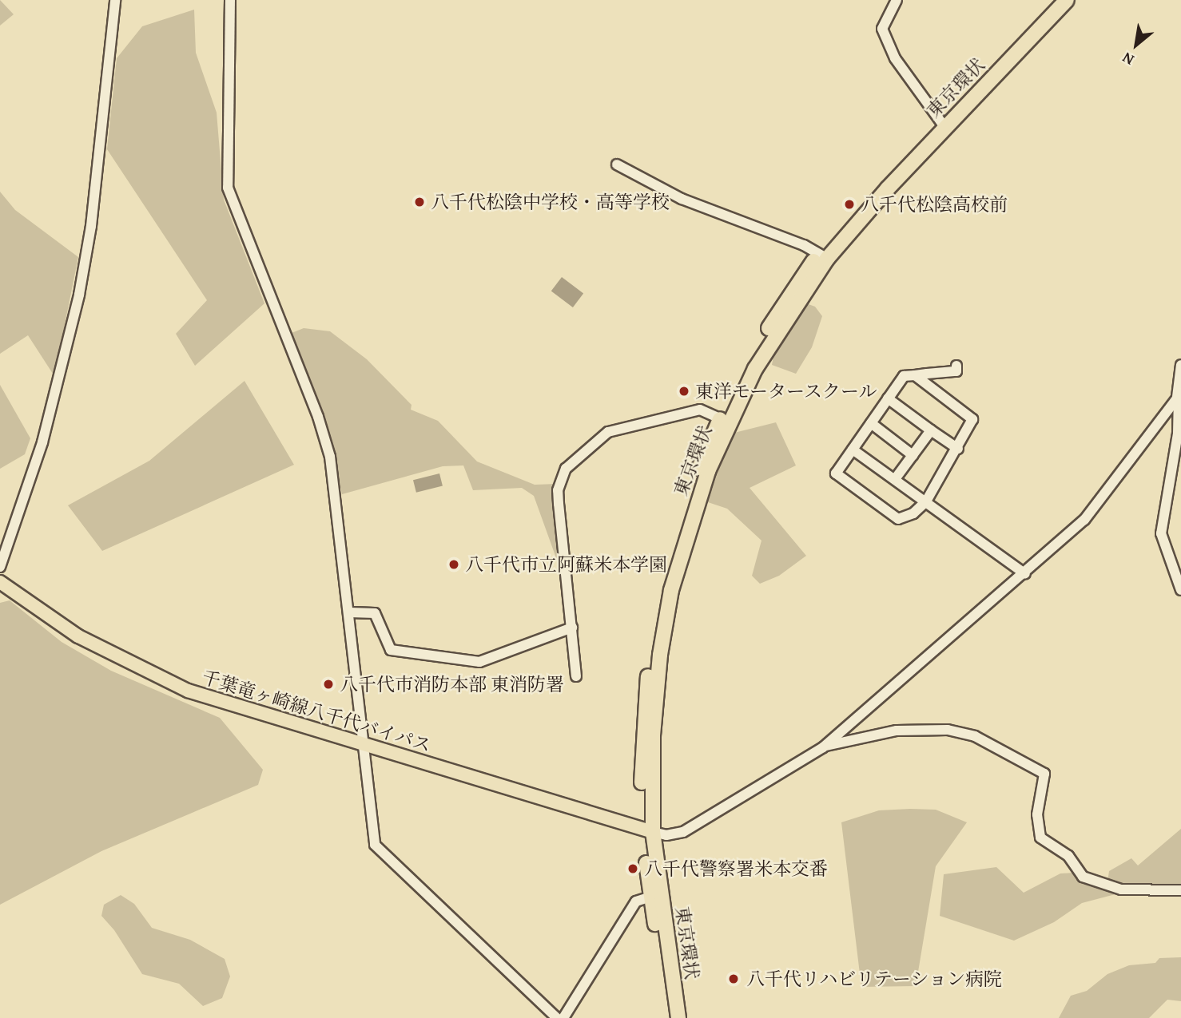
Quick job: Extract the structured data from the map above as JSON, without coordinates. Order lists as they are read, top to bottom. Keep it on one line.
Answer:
{"streets":{"highway":["東京環状"],"main road":["千葉竜ヶ崎線八千代バイパス"]},"crossings":[["東京環状","千葉竜ヶ崎線八千代バイパス"]],"places":["八千代松陰中学校・高等学校","八千代松陰高校前","東洋モータースクール","八千代市立阿蘇米本学園","八千代市消防本部 東消防署","八千代警察署米本交番","八千代リハビリテーション病院"],"north":"bottom left"}
